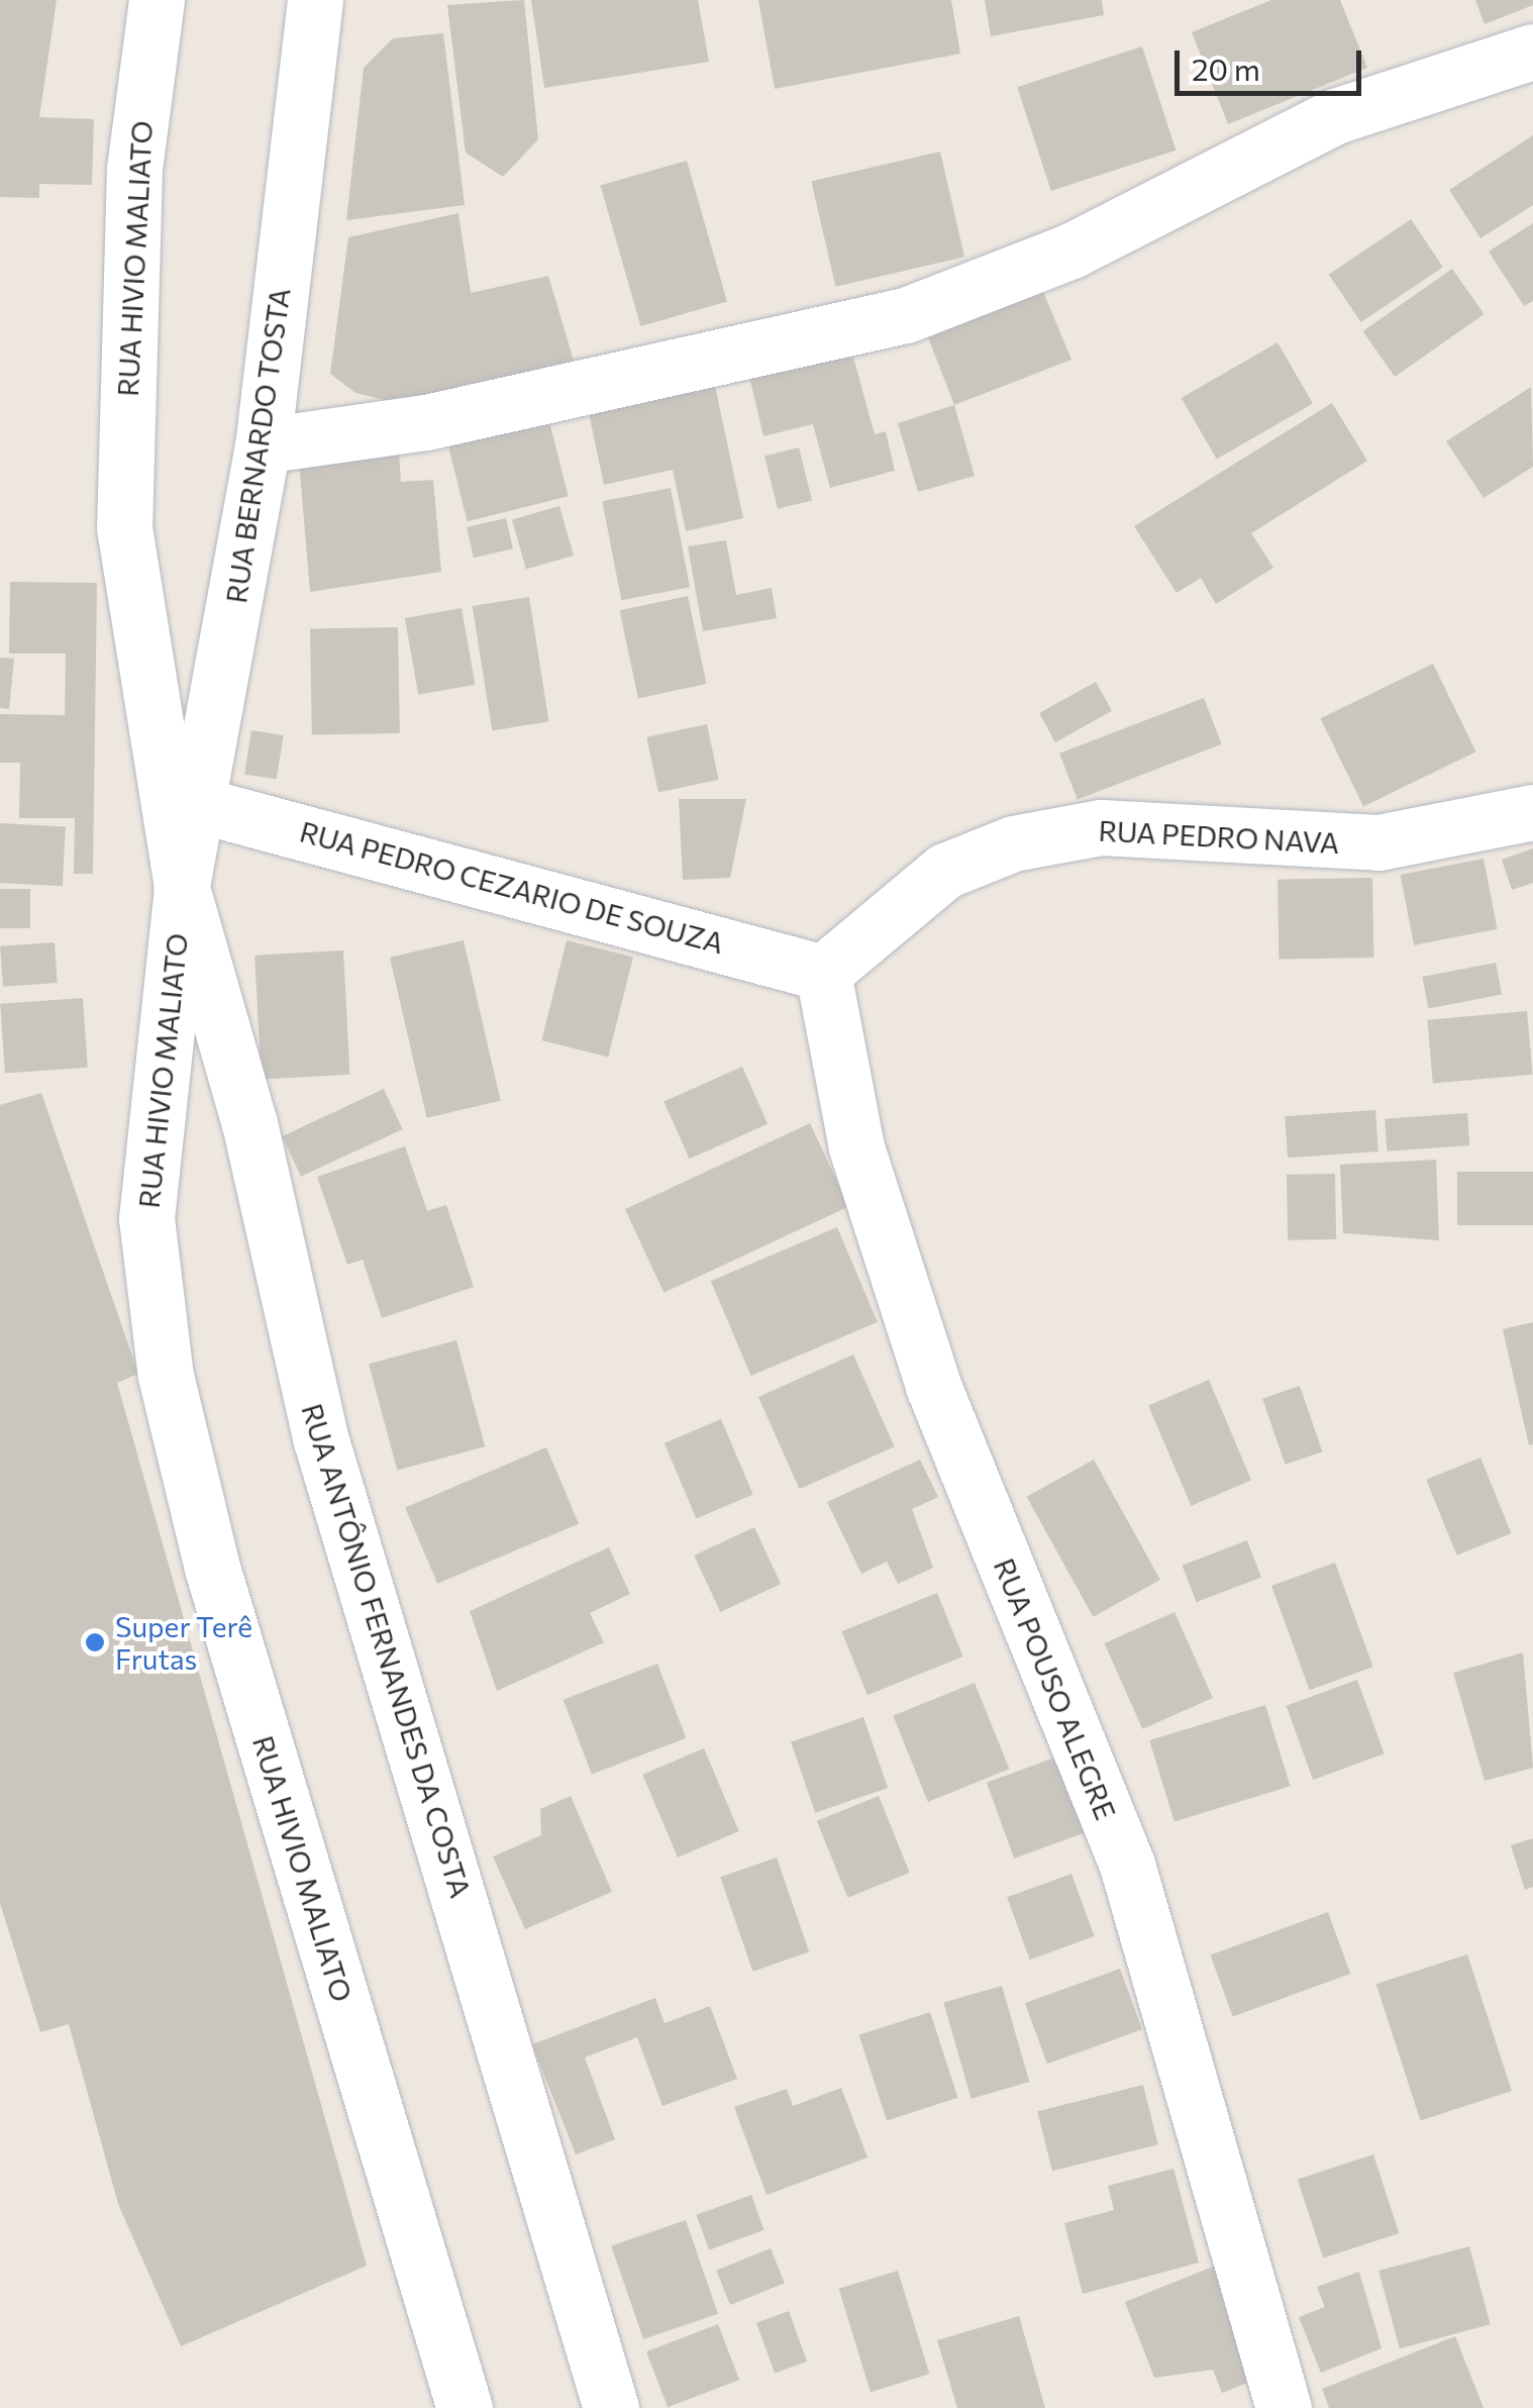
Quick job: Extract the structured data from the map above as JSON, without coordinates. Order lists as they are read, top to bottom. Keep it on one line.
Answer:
{"streets":{"street":["RUA HIVIO MALIATO","RUA BERNARDO TOSTA","RUA PEDRO NAVA","RUA PEDRO CEZARIO DE SOUZA","RUA ANTÔNIO FERNANDES DA COSTA","RUA POUSO ALEGRE"]},"crossings":[["RUA HIVIO MALIATO","RUA BERNARDO TOSTA"],["RUA HIVIO MALIATO","RUA ANTÔNIO FERNANDES DA COSTA"],["RUA BERNARDO TOSTA","RUA PEDRO CEZARIO DE SOUZA"],["RUA BERNARDO TOSTA","RUA ANTÔNIO FERNANDES DA COSTA"],["RUA PEDRO NAVA","RUA PEDRO CEZARIO DE SOUZA"],["RUA PEDRO NAVA","RUA POUSO ALEGRE"],["RUA PEDRO CEZARIO DE SOUZA","RUA POUSO ALEGRE"]],"places":["Super Terê Frutas"],"scale_bar":"20 m"}
